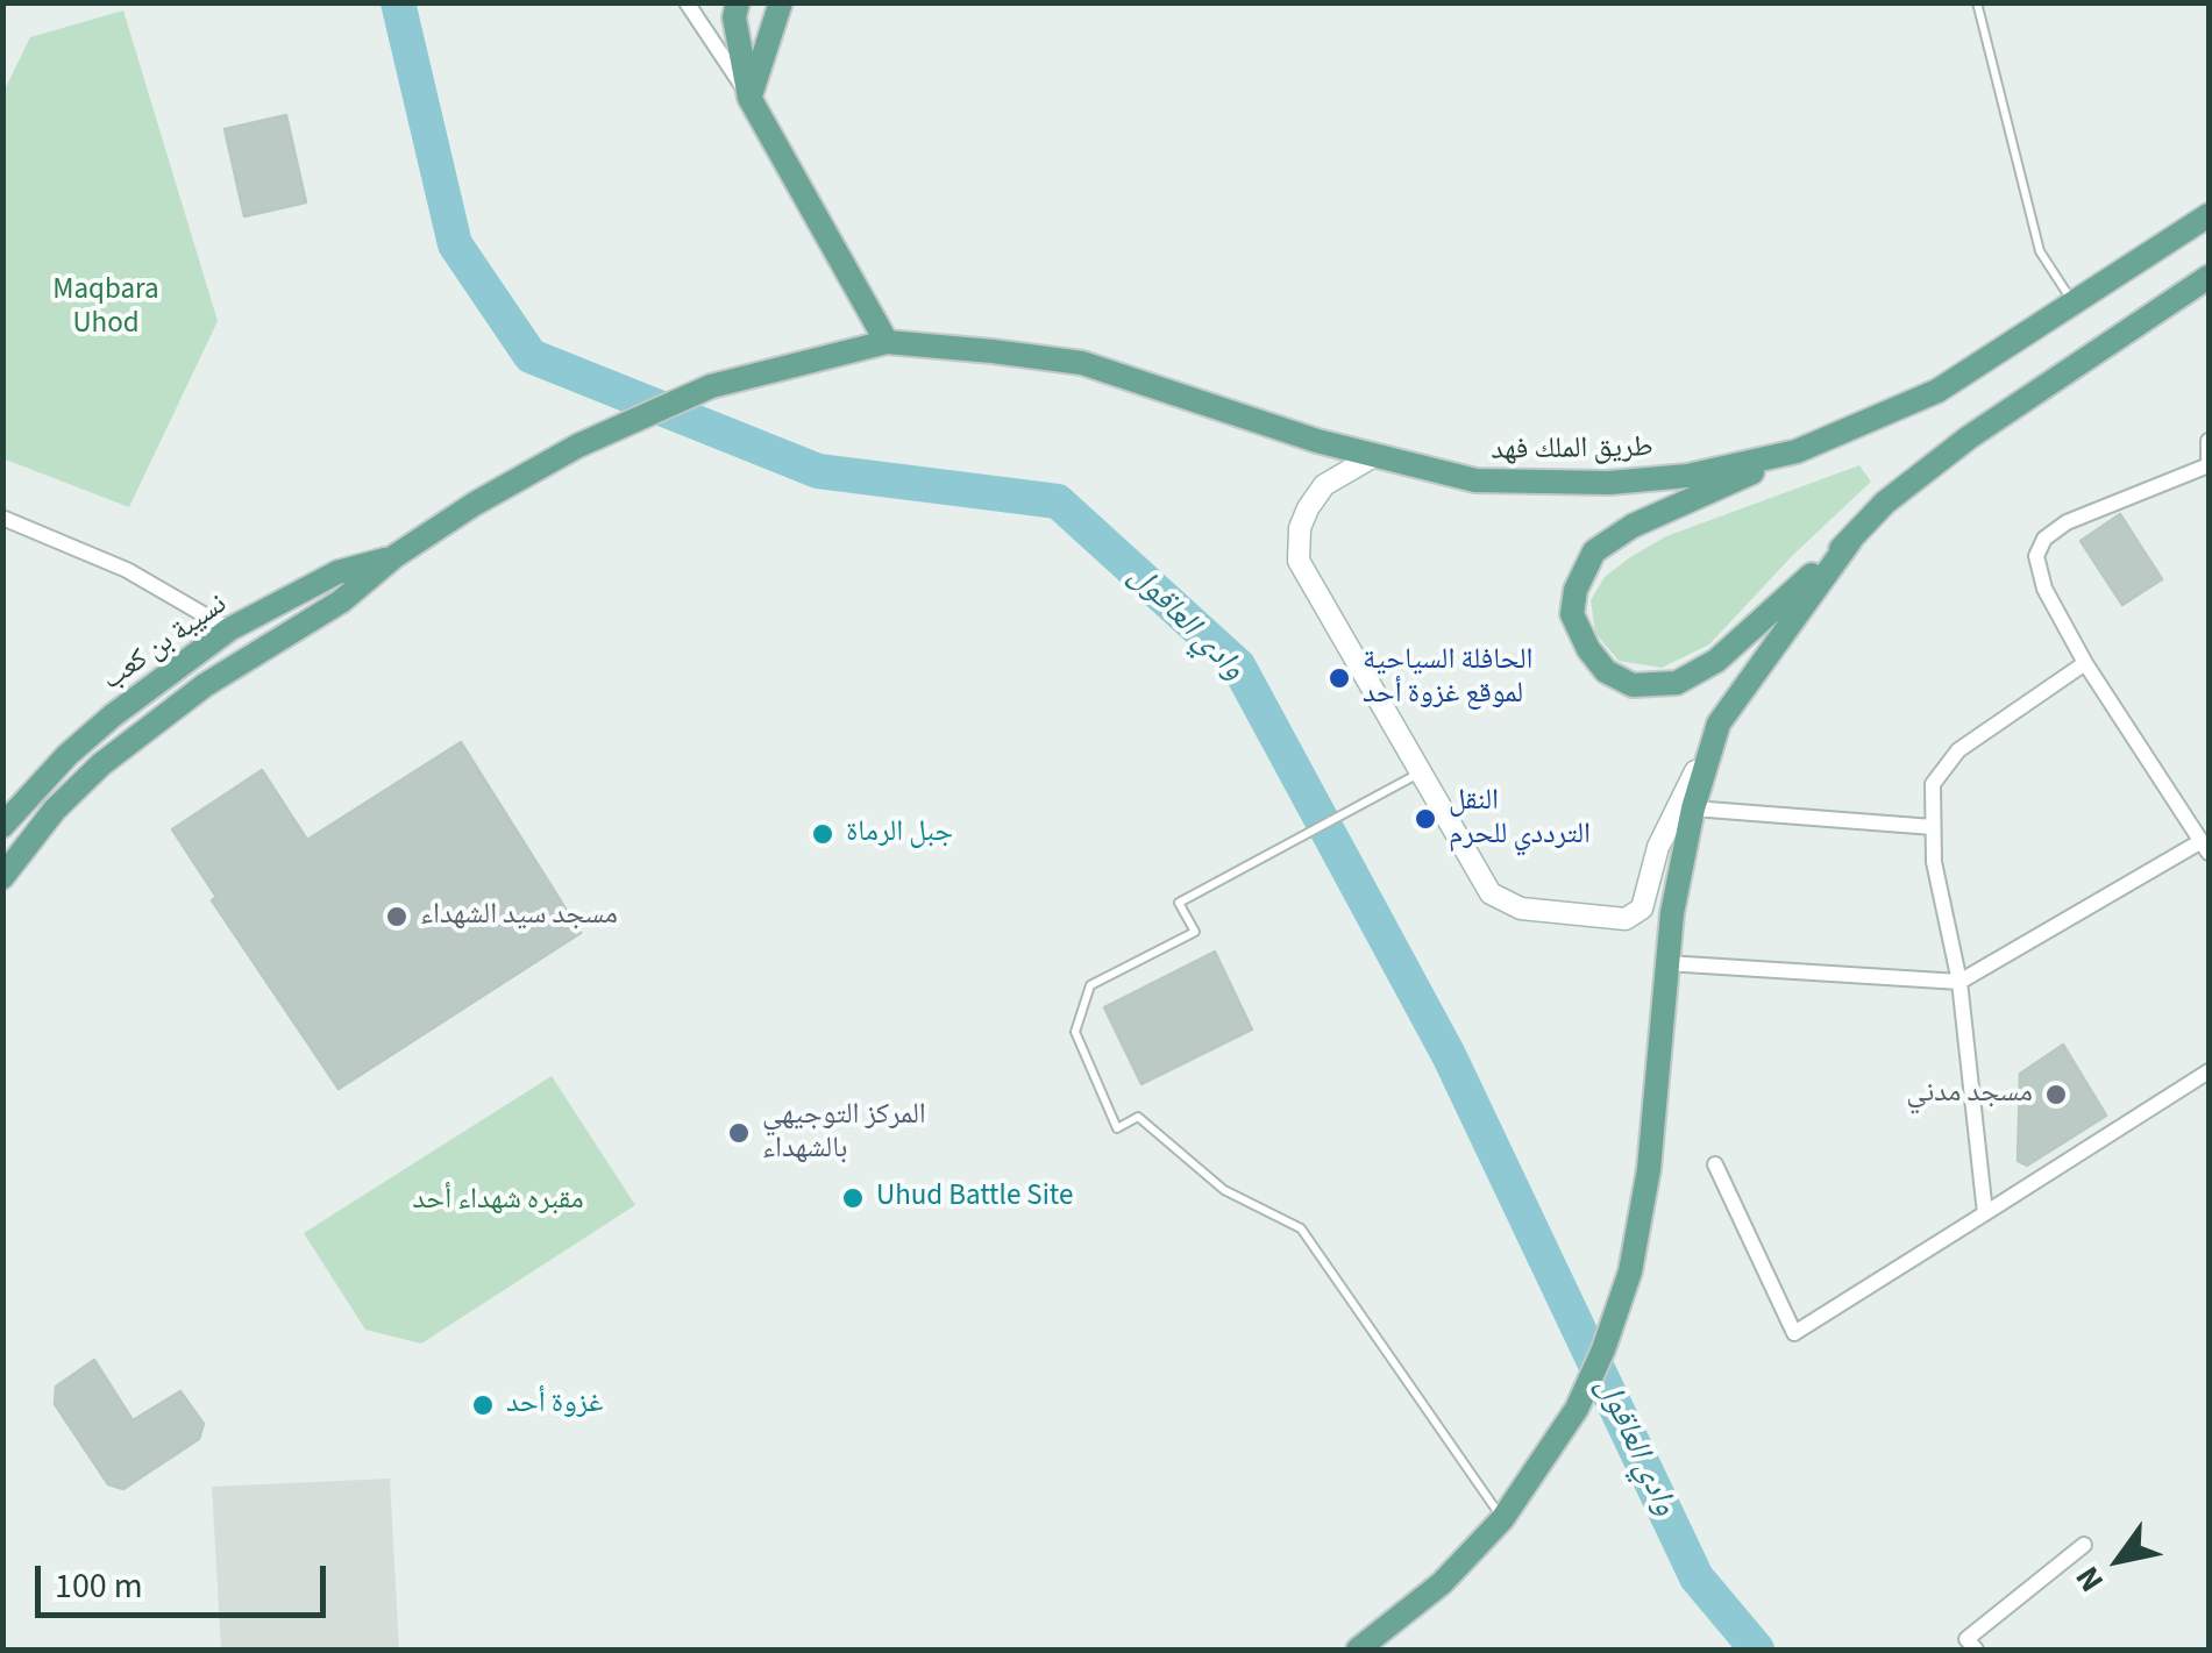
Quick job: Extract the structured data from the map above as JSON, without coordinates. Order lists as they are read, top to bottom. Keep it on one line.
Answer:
{"streets":{"main road":["طريق الملك فهد","نسيبة بن كعب"]},"crossings":[["طريق الملك فهد","نسيبة بن كعب"]],"water":["وادي العاقول"],"parks":["Maqbara Uhod","مقبره شهداء أحد"],"places":["الحافلة السياحية لموقع غزوة أحد","النقل الترددي للحرم","جبل الرماة","مسجد سيد الشهداء","مسجد مدني","المركز التوجيهي بالشهداء","Uhud Battle Site","غزوة أحد"],"scale_bar":"100 m","north":"bottom left"}
